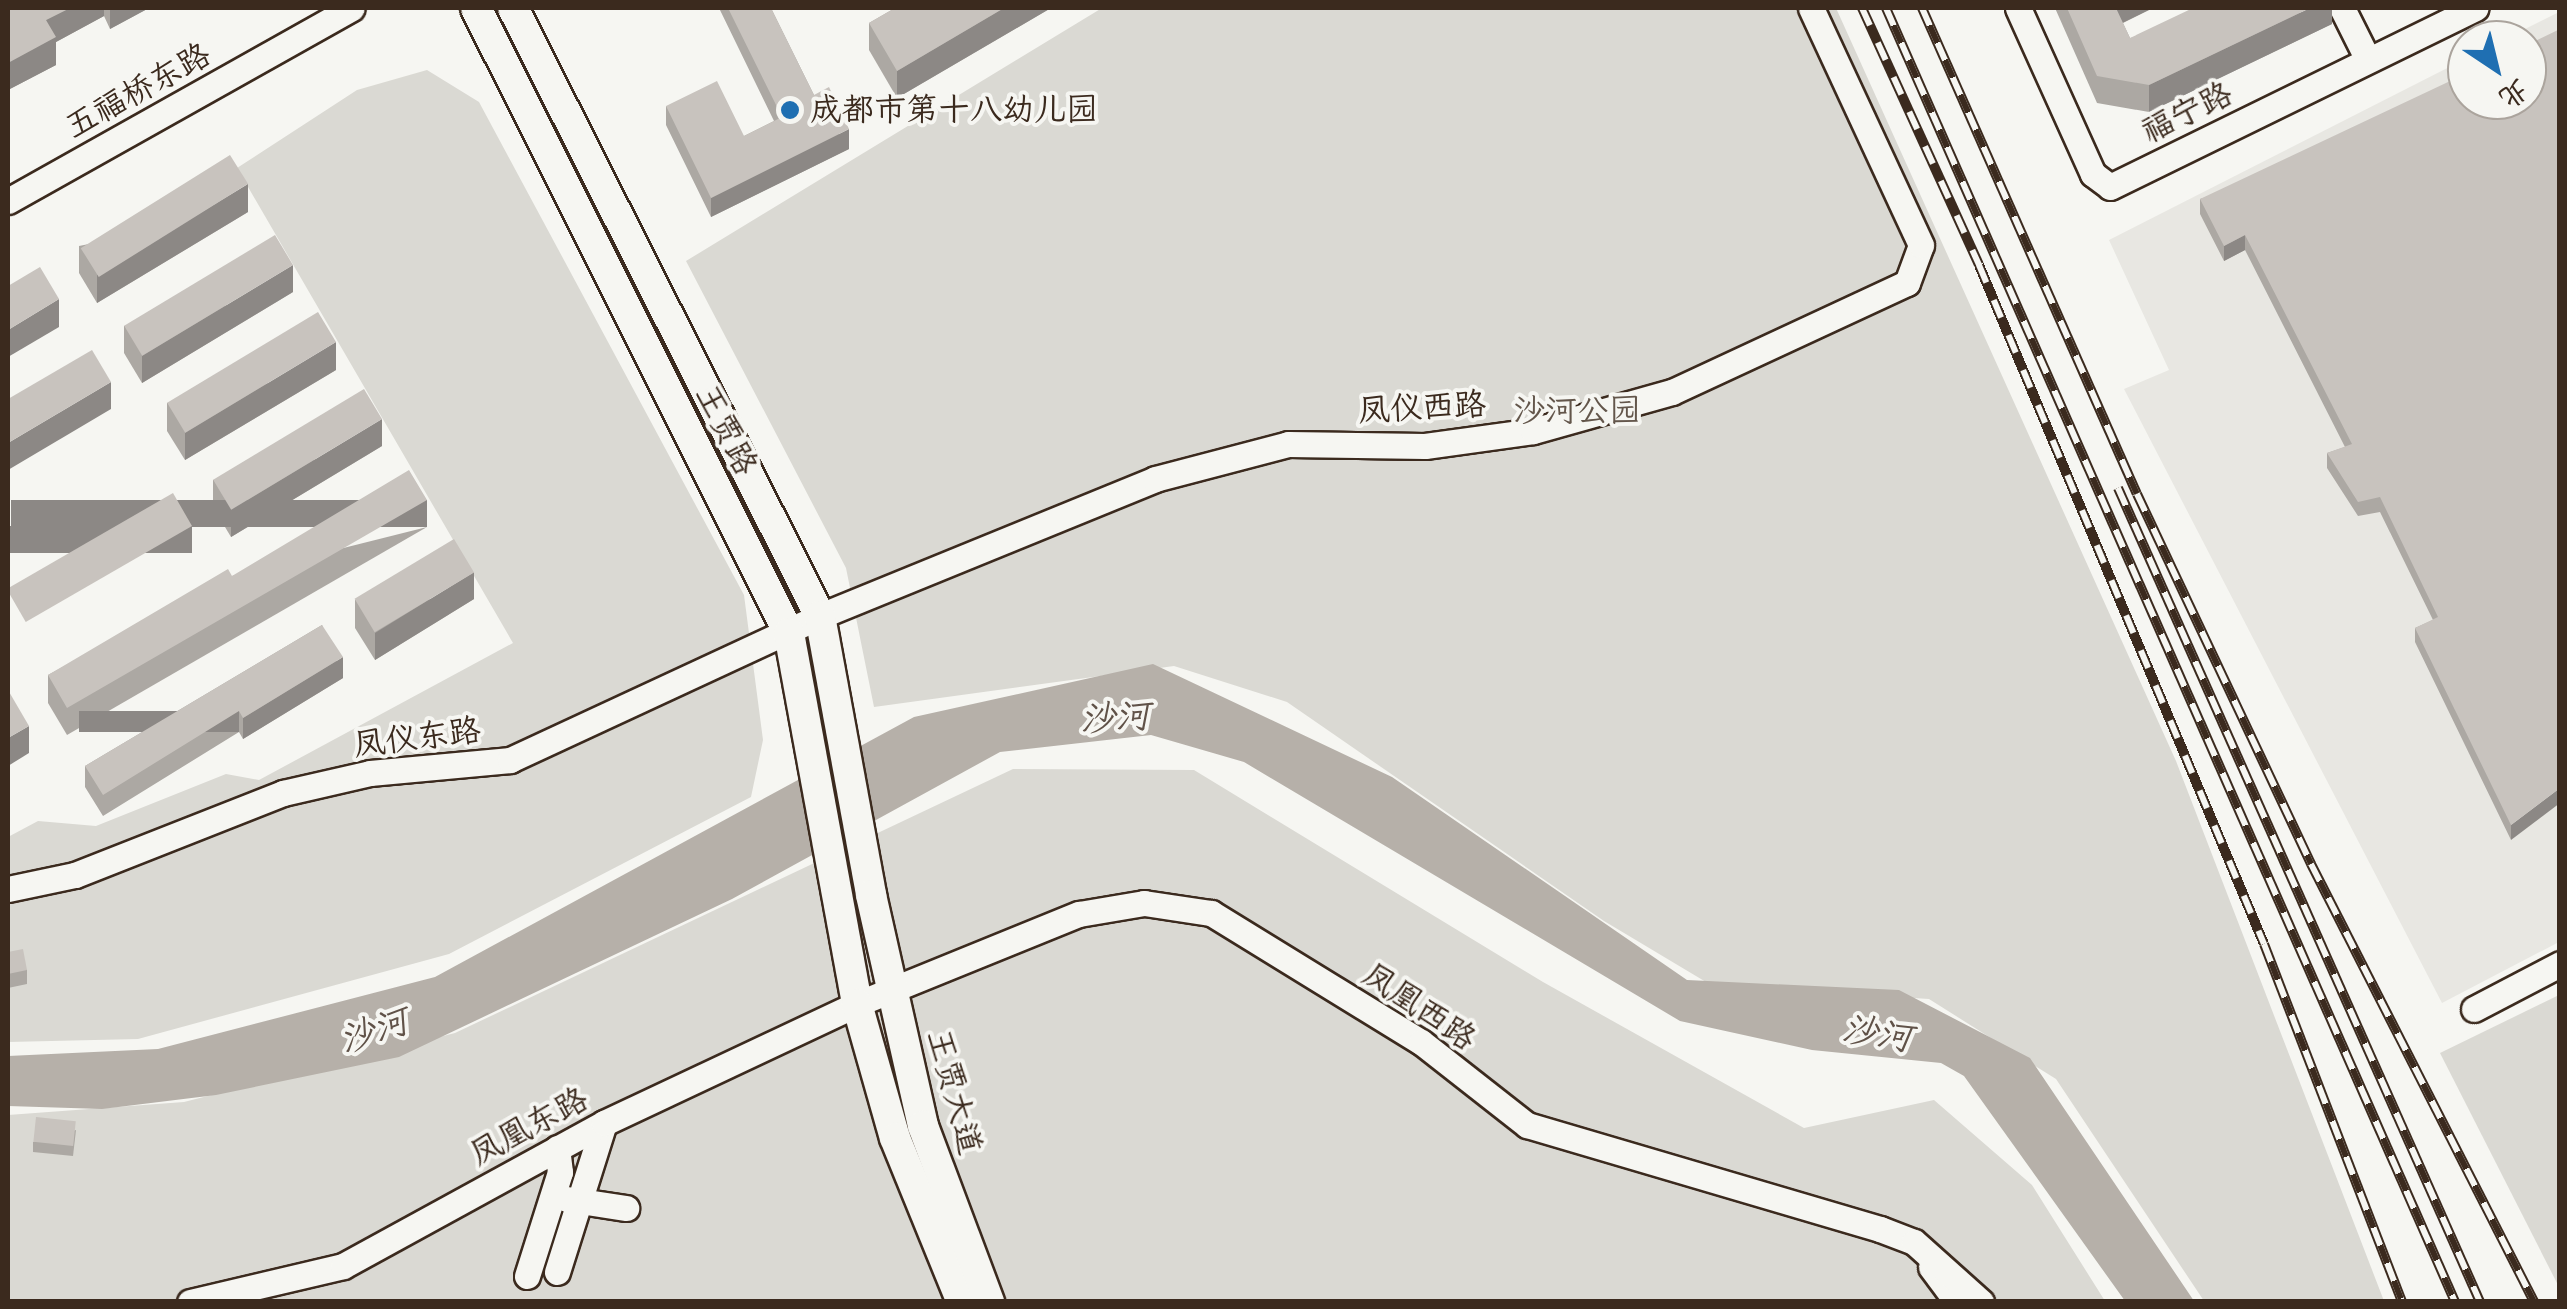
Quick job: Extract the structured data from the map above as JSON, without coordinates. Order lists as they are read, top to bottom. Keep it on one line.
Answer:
{"streets":{"main road":["王贾路","王贾大道"],"street":["五福桥东路","福宁路","凤仪西路","凤仪东路","凤凰西路","凤凰东路"]},"crossings":[["凤仪西路","王贾路"],["凤仪西路","凤仪东路"],["王贾路","凤仪东路"],["王贾路","王贾大道"],["凤凰西路","王贾大道"],["凤凰西路","凤凰东路"],["王贾大道","凤凰东路"]],"water":["沙河"],"parks":["沙河公园"],"places":["成都市第十八幼儿园"],"north":"bottom right"}
